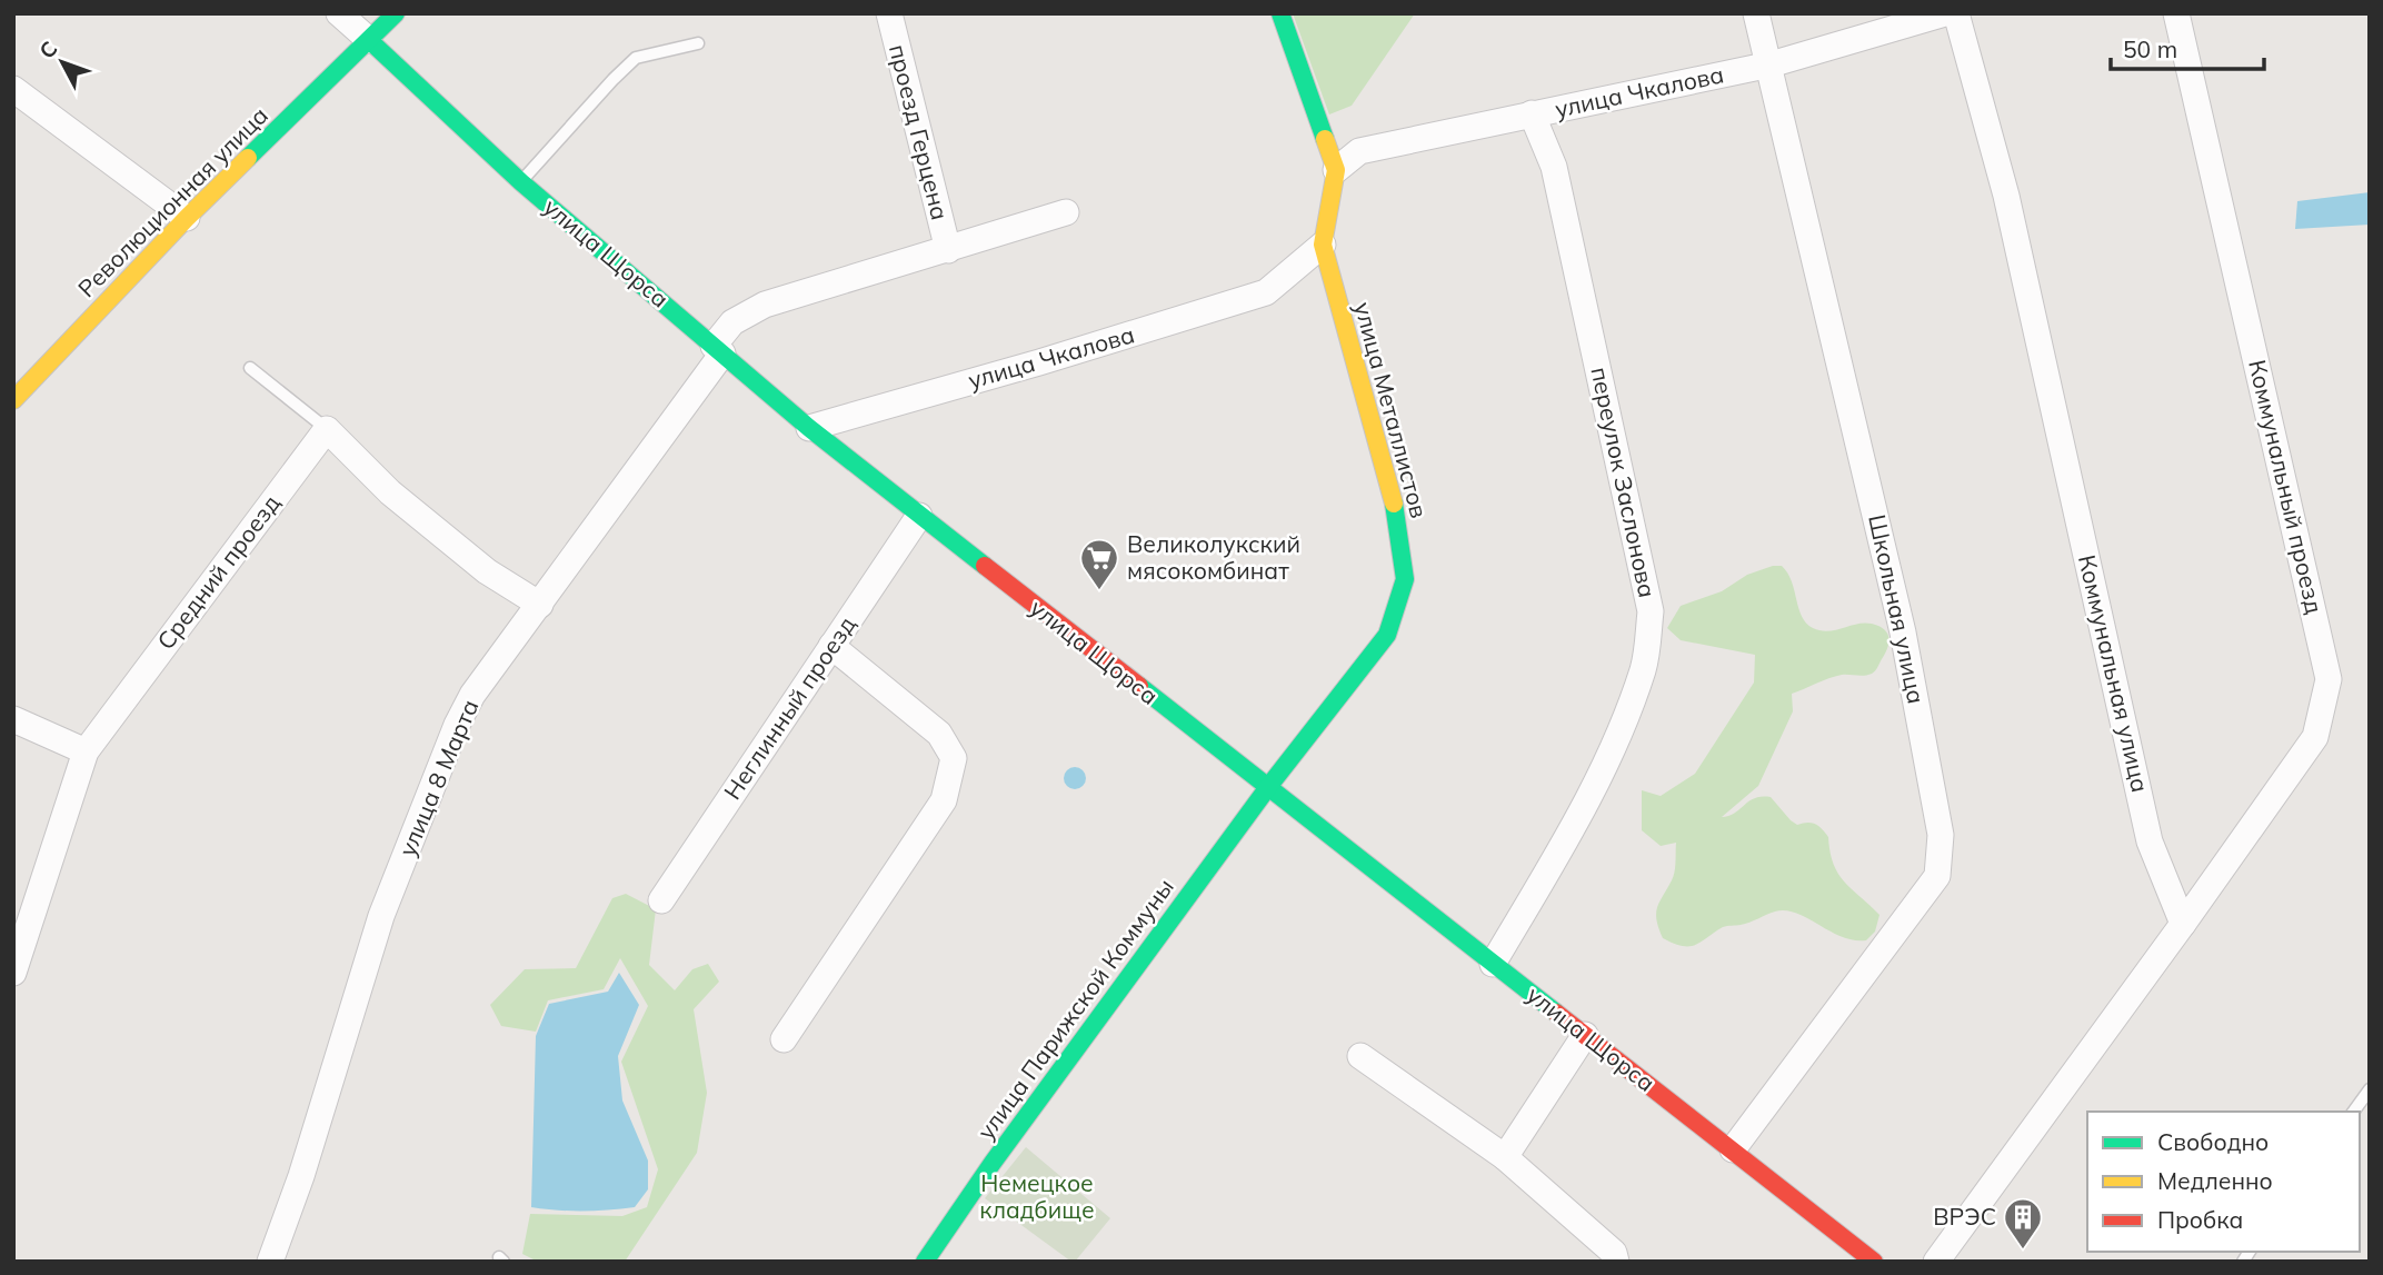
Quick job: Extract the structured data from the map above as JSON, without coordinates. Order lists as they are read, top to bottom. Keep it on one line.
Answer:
{"streets":{"street":["улица Чкалова","проезд Герцена","Революционная улица","улица Щорса","улица Металлистов","переулок Заслонова","Коммунальный проезд","Средний проезд","Школьная улица","Коммунальная улица","Неглинный проезд","улица 8 Марта","улица Парижской Коммуны"]},"crossings":[["улица Чкалова","улица Щорса"],["улица Чкалова","улица Металлистов"],["улица Чкалова","переулок Заслонова"],["улица Чкалова","Школьная улица"],["Революционная улица","улица Щорса"],["улица Щорса","улица Металлистов"],["улица Щорса","переулок Заслонова"],["улица Щорса","Школьная улица"],["улица Щорса","Неглинный проезд"],["улица Щорса","улица 8 Марта"],["улица Щорса","улица Парижской Коммуны"],["улица Металлистов","улица Парижской Коммуны"],["Коммунальный проезд","Коммунальная улица"]],"parks":["Немецкое кладбище"],"places":{"supermarket":["Великолукский мясокомбинат"],"building":["ВРЭС"]},"legend":["Свободно","Медленно","Пробка"],"scale_bar":"50 m","north":"top left"}
